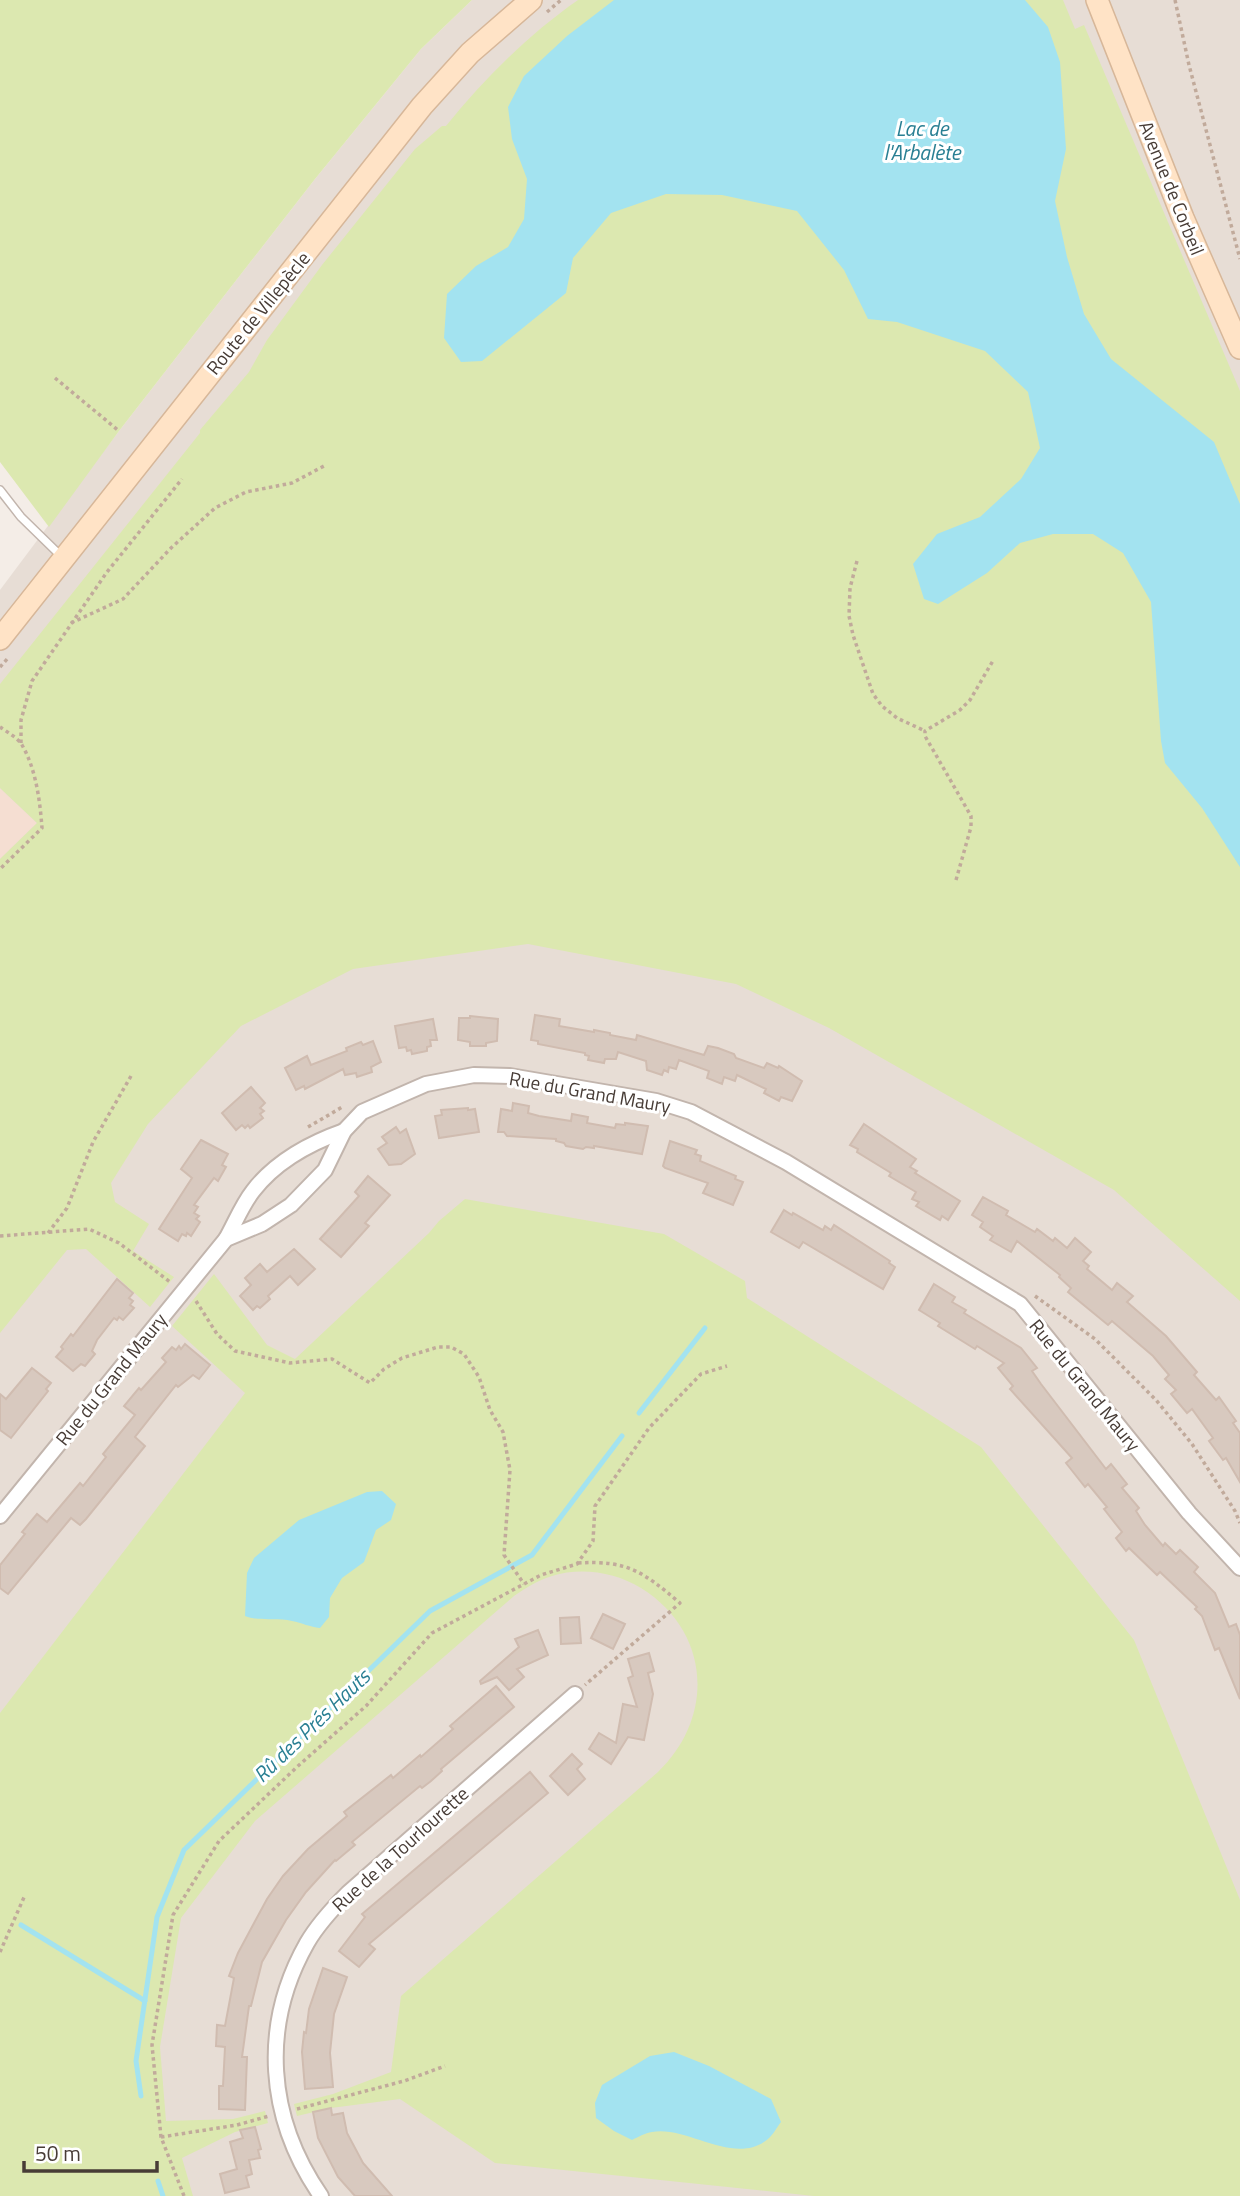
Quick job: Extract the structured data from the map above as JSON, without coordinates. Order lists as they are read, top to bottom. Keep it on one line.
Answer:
{"streets":{"main road":["Avenue de Corbeil","Route de Villepècle"],"street":["Rue du Grand Maury","Rue de la Tourlourette"]},"water":["Lac de l'Arbalète","Rû des Prés Hauts"],"scale_bar":"50 m"}
